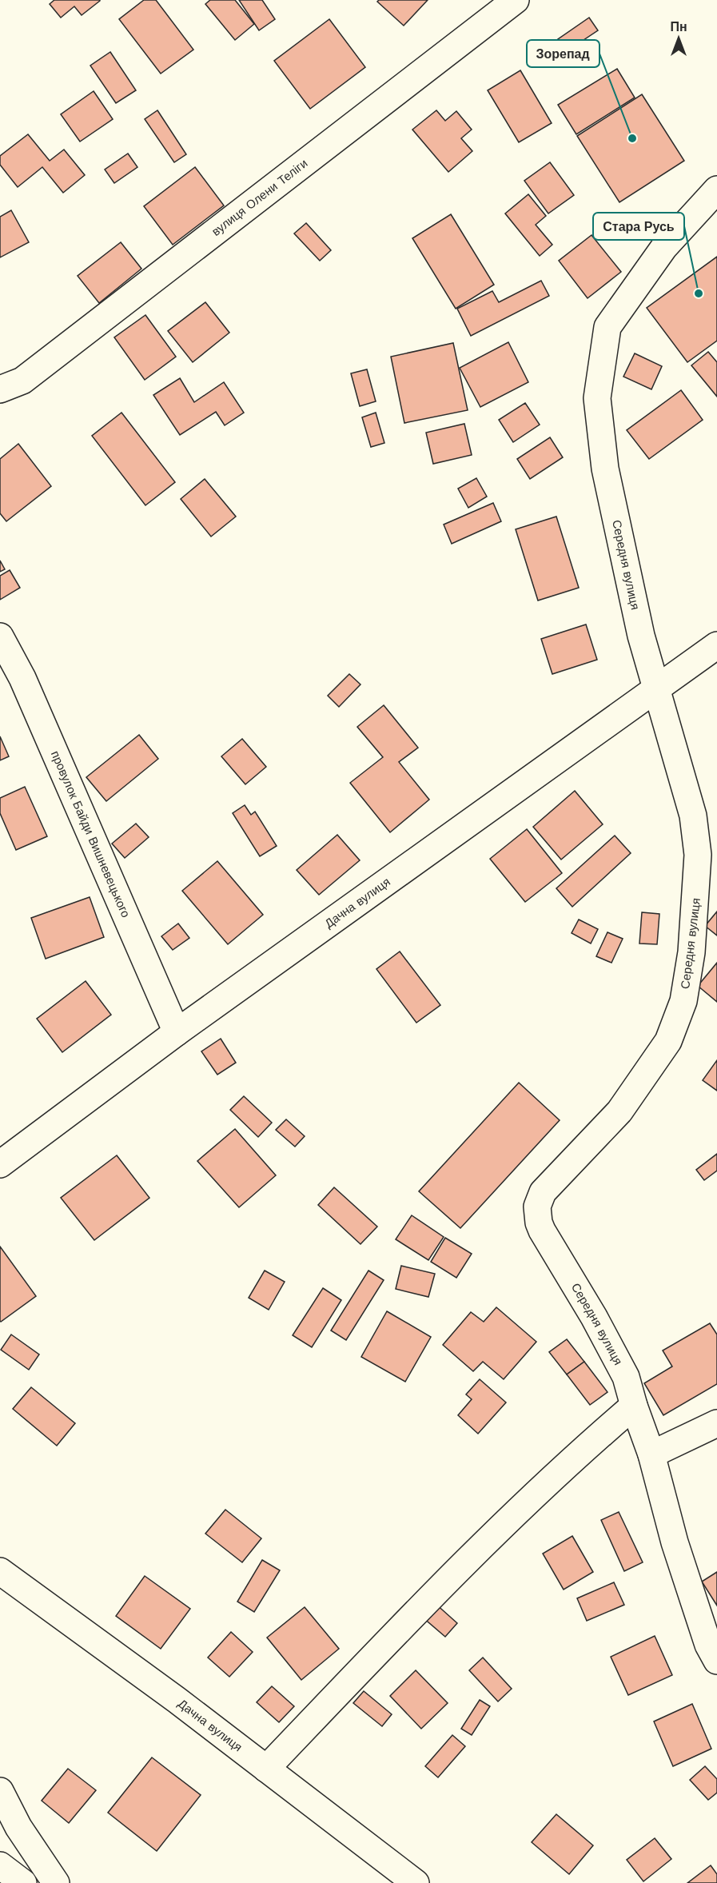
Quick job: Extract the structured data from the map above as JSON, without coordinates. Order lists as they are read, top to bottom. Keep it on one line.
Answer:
{"streets":{"street":["вулиця Олени Теліги","Середня вулиця","провулок Байди Вишневецького","Дачна вулиця"]},"crossings":[["Середня вулиця","Дачна вулиця"],["провулок Байди Вишневецького","Дачна вулиця"]],"places":["Зорепад","Стара Русь"],"north":"top"}
